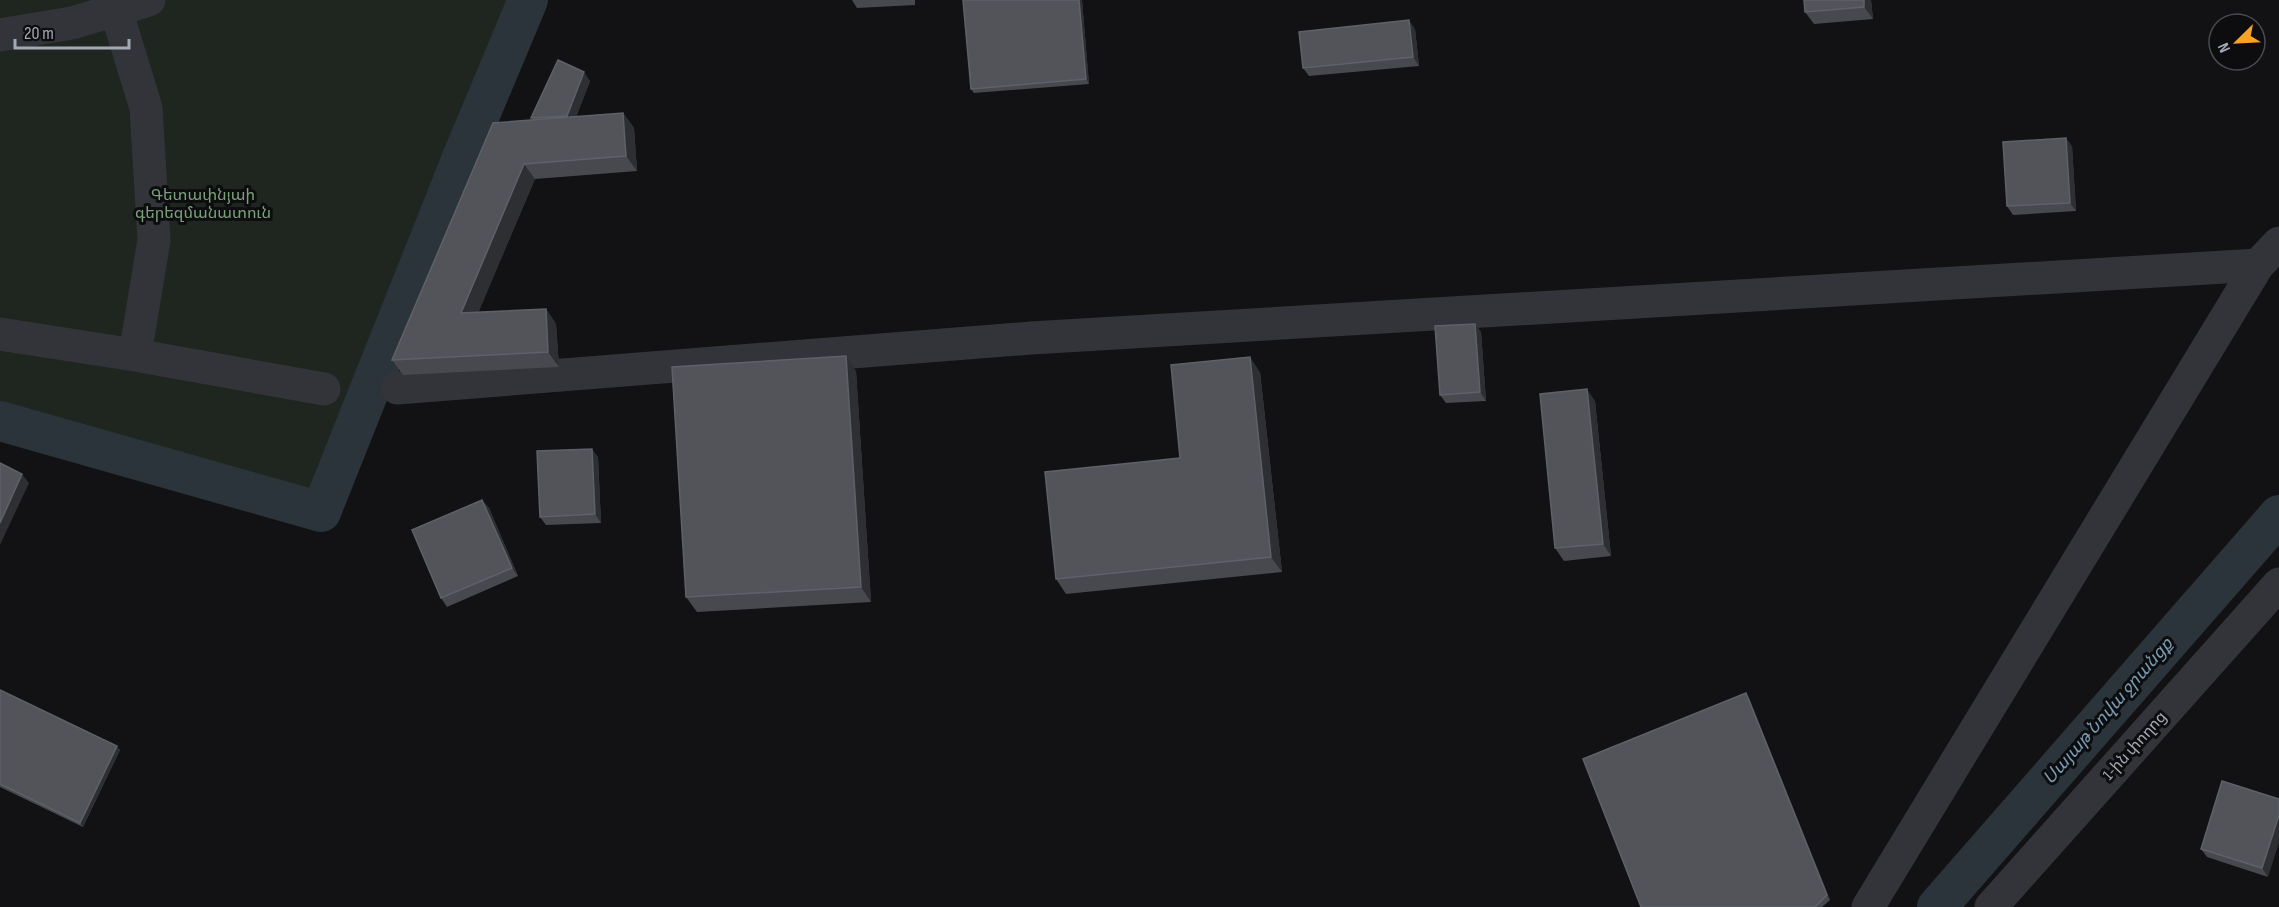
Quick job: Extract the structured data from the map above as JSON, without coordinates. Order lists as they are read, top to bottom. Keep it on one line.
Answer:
{"streets":{"street":["1-ին փողոց"]},"water":["Սայաթ Նովա ջրանցք"],"parks":["Գետափնյաի գերեզմանատուն"],"scale_bar":"20 m","north":"bottom left"}
